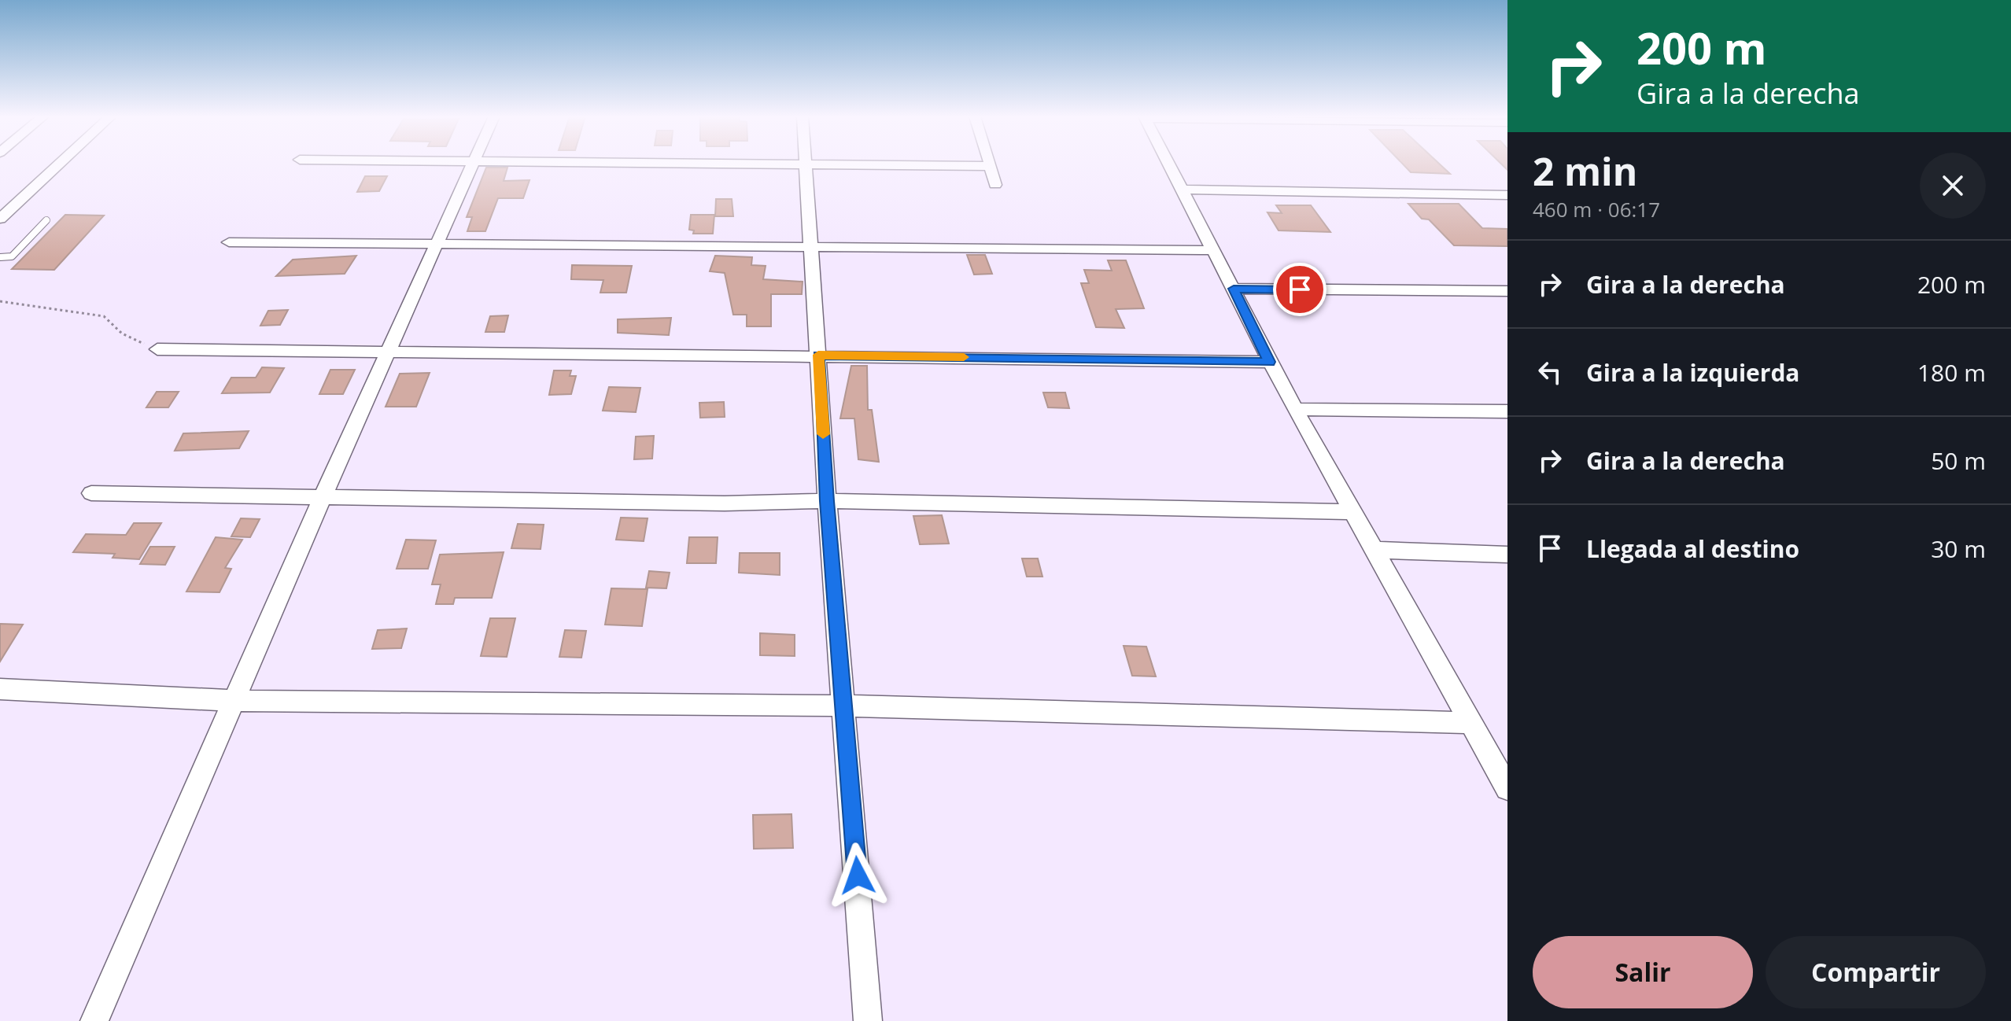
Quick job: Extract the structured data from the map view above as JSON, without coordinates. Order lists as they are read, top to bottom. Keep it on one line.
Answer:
{"page":{"turn":["200 m","Gira a la derecha"],"heading":["2 min","460 m · 06:17"],"list":[{"name":"Gira a la derecha","value":"200 m"},{"name":"Gira a la izquierda","value":"180 m"},{"name":"Gira a la derecha","value":"50 m"},{"name":"Llegada al destino","value":"30 m"}],"buttons":["Salir","Compartir"]}}
